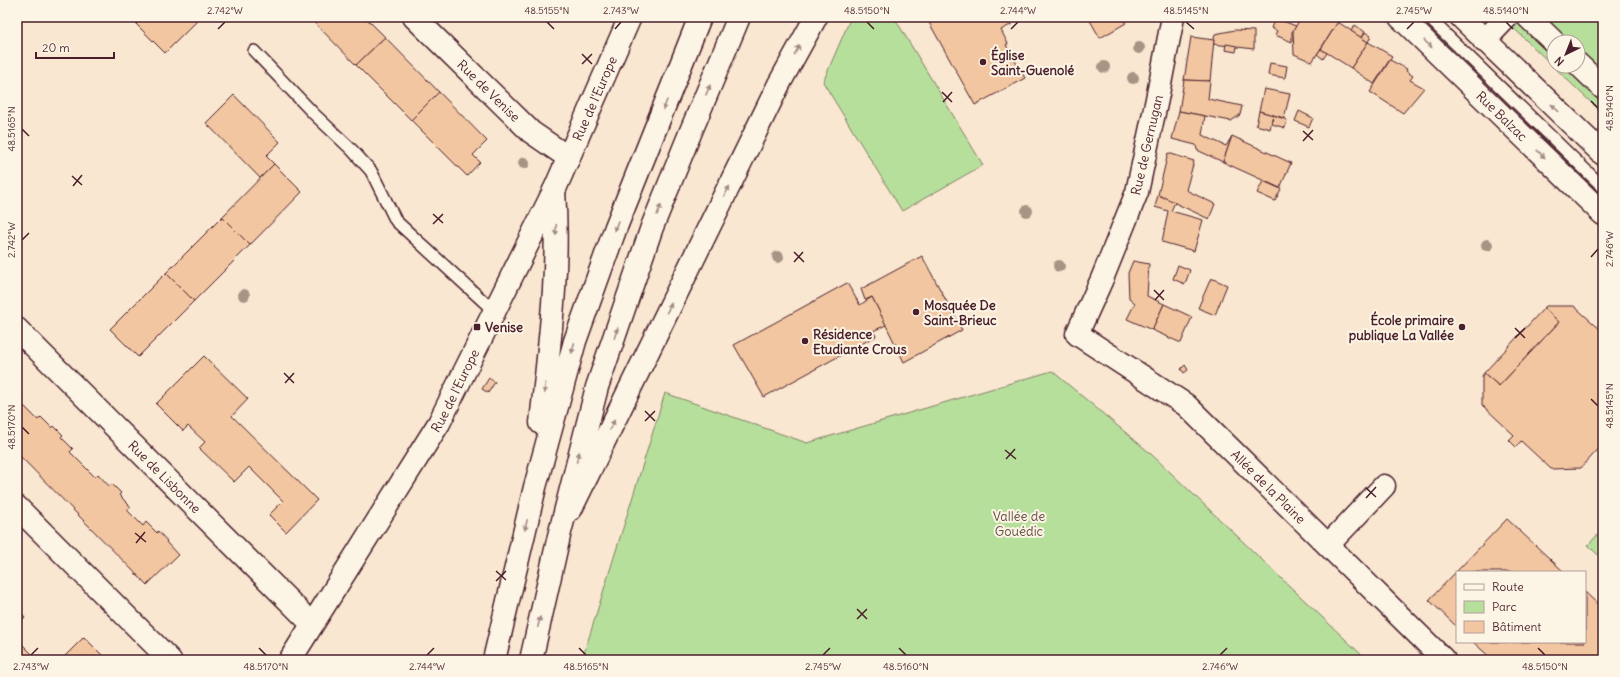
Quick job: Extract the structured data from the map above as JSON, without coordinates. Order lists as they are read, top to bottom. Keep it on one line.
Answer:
{"streets":{"main road":["Rue de Venise","Rue de l'Europe","Rue Balzac","Rue de Gernugan","Rue de Lisbonne","Allée de la Plaine"]},"crossings":[["Rue de Venise","Rue de l'Europe"],["Rue de l'Europe","Rue de Lisbonne"],["Rue de Gernugan","Allée de la Plaine"]],"parks":["Vallée de Gouédic"],"places":{"other":["Église Saint-Guenolé","Mosquée De Saint-Brieuc","École primaire publique La Vallée","Résidence Etudiante Crous"],"transit":["Venise"]},"legend":["Route","Parc","Bâtiment"],"scale_bar":"20 m","north":"bottom left","coordinates":["2.742°W","48.5155°N","2.743°W","48.5150°N","2.744°W","48.5145°N","2.745°W","48.5140°N","48.5165°N","2.746°W","48.5170°N","48.5160°N"]}
